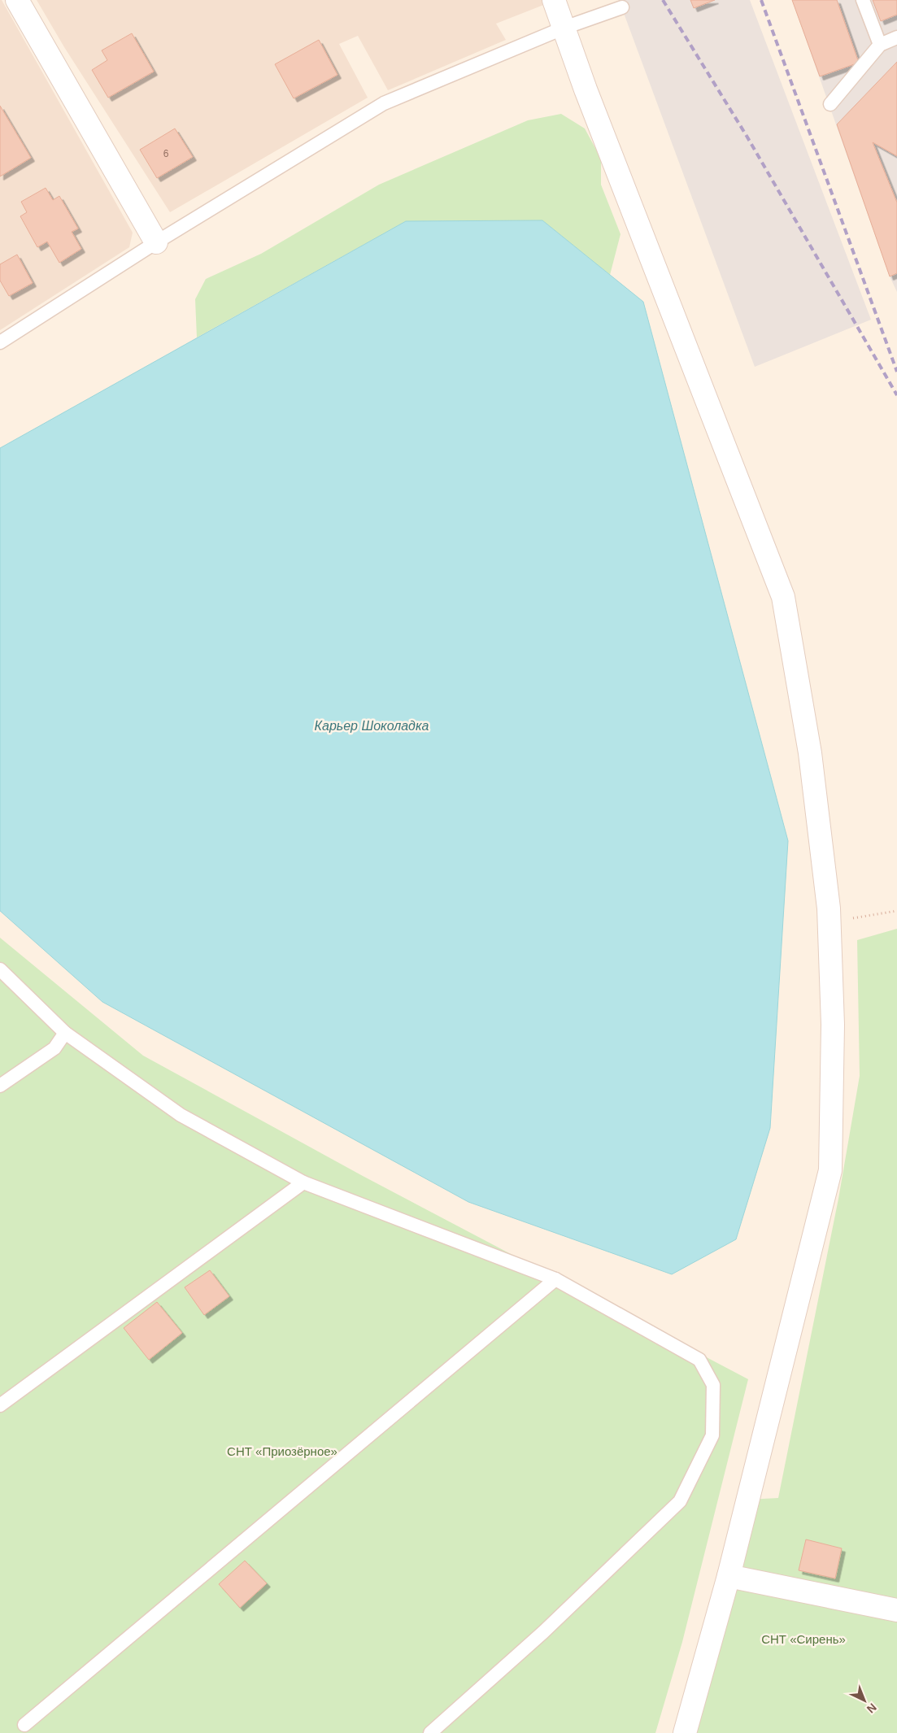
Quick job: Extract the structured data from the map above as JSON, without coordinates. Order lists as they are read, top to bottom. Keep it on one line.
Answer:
{"water":["Карьер Шоколадка"],"parks":["СНТ «Приозёрное»","СНТ «Сирень»"],"house_numbers":["6"],"north":"bottom right"}
